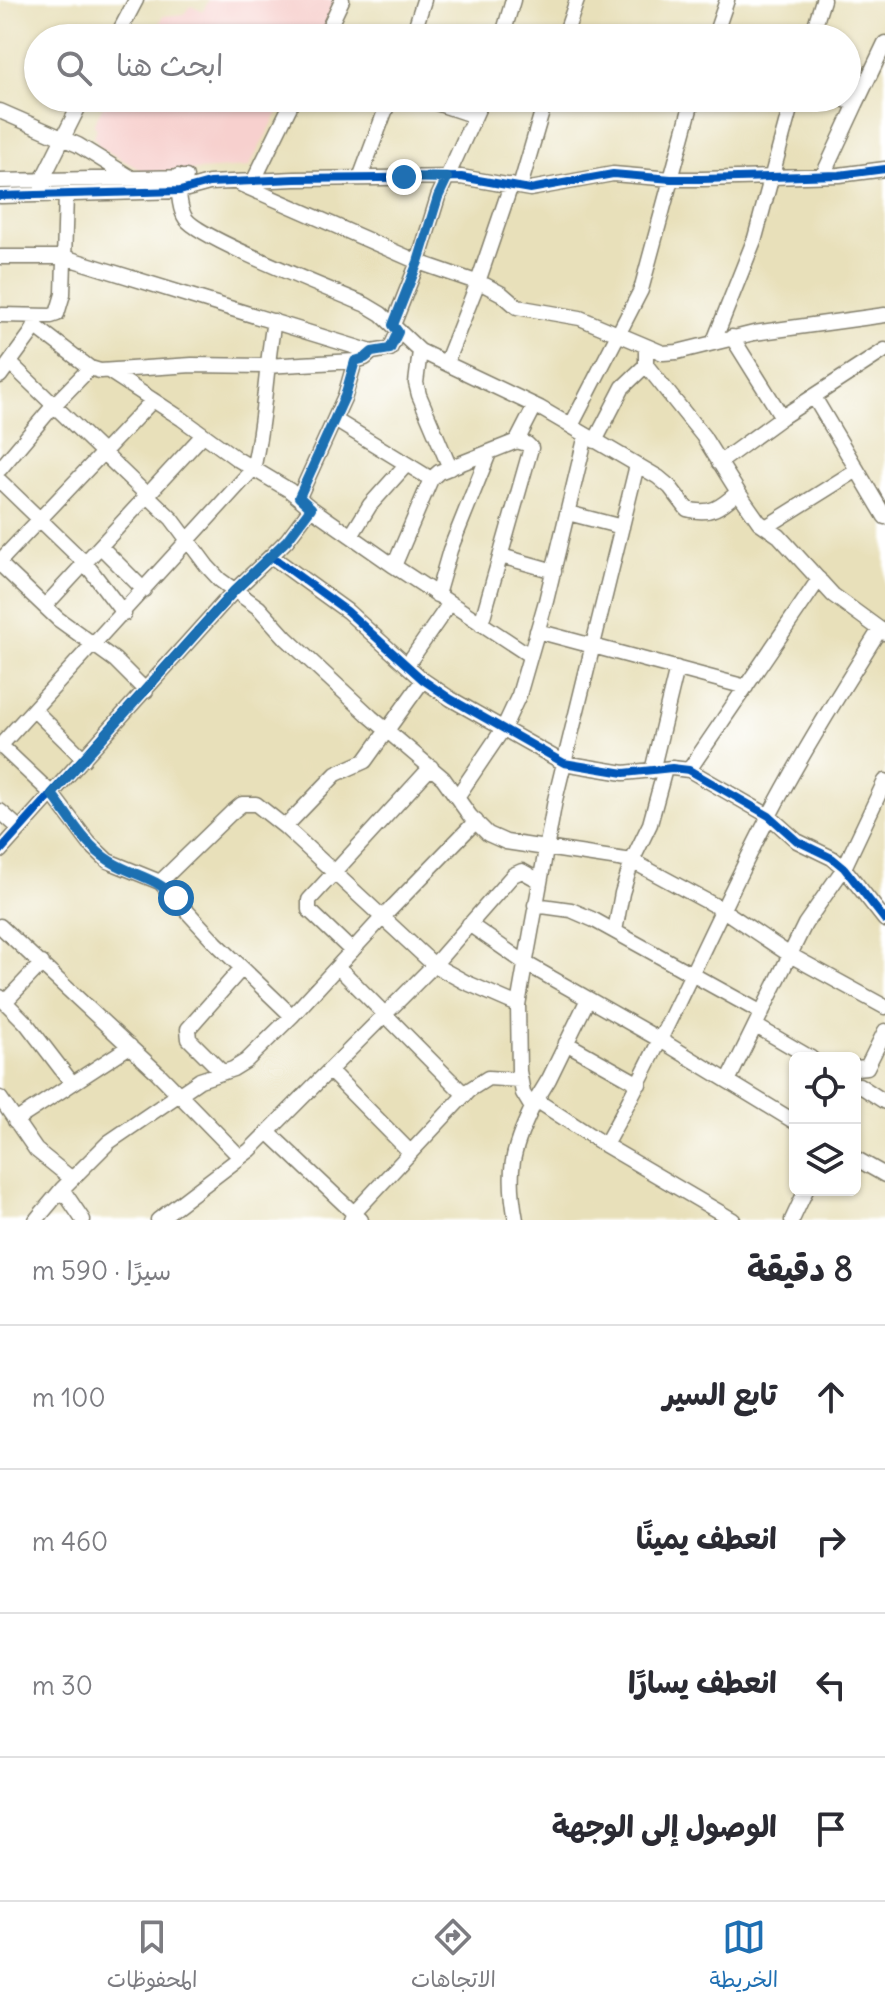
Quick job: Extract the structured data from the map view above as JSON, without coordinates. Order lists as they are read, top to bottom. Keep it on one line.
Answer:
{"page":{"search":"ابحث هنا","heading":["8 دقيقة","سيرًا · 590 m"],"list":[["تابع السير","100 m"],["انعطف يمينًا","460 m"],["انعطف يسارًا","30 m"],"الوصول إلى الوجهة"],"nav":["الخريطة","الاتجاهات","المحفوظات"]}}
